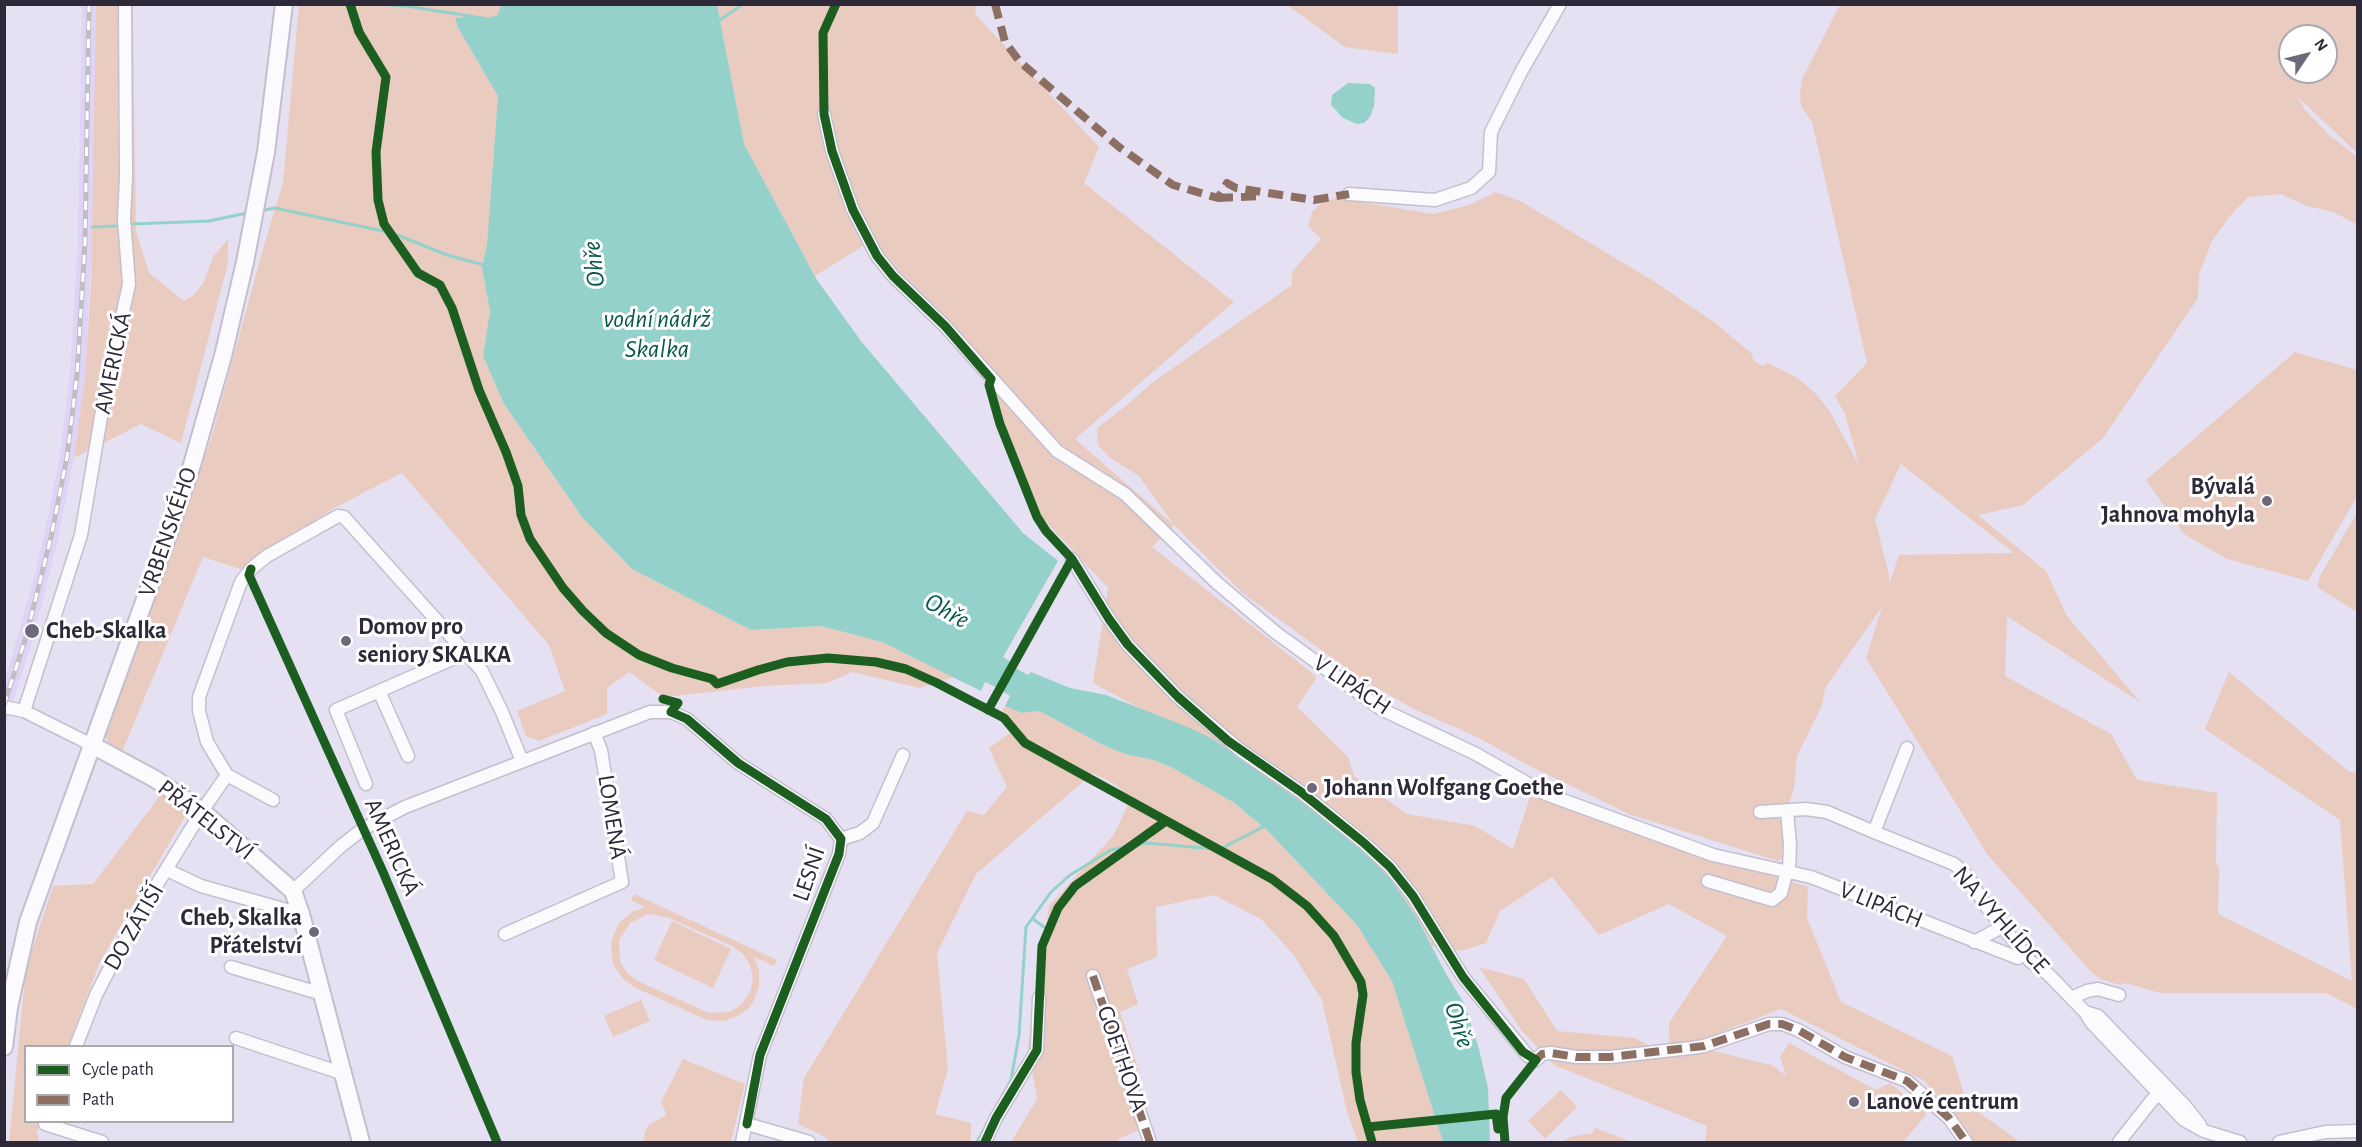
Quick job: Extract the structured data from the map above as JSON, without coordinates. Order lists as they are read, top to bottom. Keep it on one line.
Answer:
{"streets":{"main road":["VRBENSKÉHO","PŘÁTELSTVÍ"],"street":["AMERICKÁ","V LIPÁCH","LOMENÁ","LESNÍ","NA VYHLÍDCE","DO ZÁTIŠÍ","GOETHOVA"]},"crossings":[["VRBENSKÉHO","PŘÁTELSTVÍ"],["LOMENÁ","LESNÍ"],["PŘÁTELSTVÍ","LESNÍ"],["PŘÁTELSTVÍ","DO ZÁTIŠÍ"]],"water":["Ohře","vodní nádrž Skalka"],"places":["Bývalá Jahnova mohyla","Cheb-Skalka","Domov pro seniory SKALKA","Johann Wolfgang Goethe","Cheb, Skalka Přátelství","Lanové centrum"],"legend":["Cycle path","Path"],"north":"top right"}
